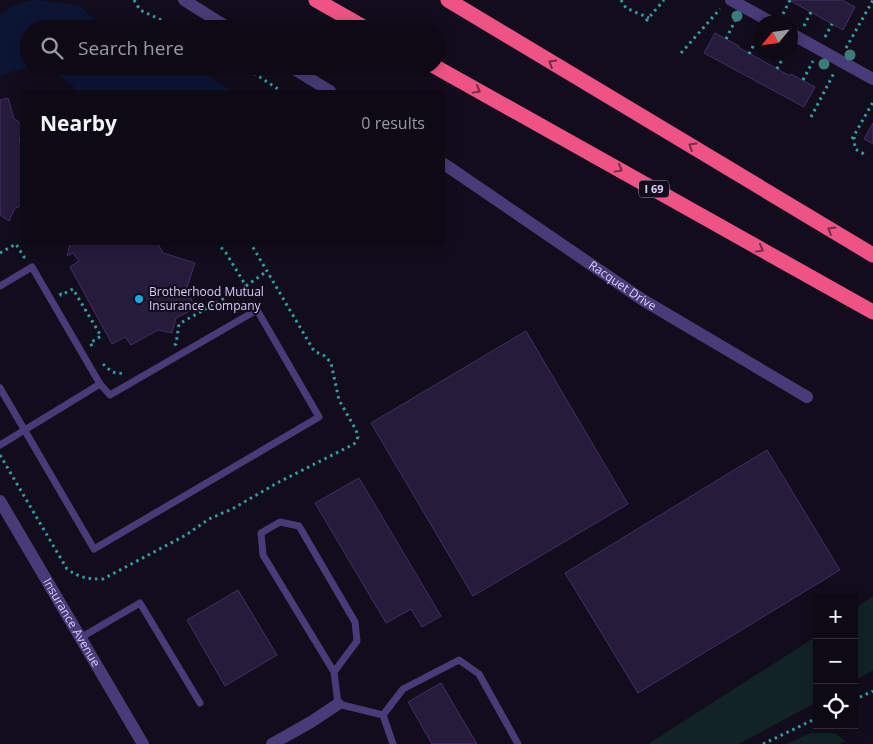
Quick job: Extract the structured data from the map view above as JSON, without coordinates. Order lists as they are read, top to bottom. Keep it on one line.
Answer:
{"streets":{"highway":["I 69"],"street":["Racquet Drive","Insurance Avenue"]},"places":["Brotherhood Mutual Insurance Company"],"north":"bottom left","page":{"search":"Search here","heading":["Nearby","0 results"],"map_buttons":["+","−"]}}
